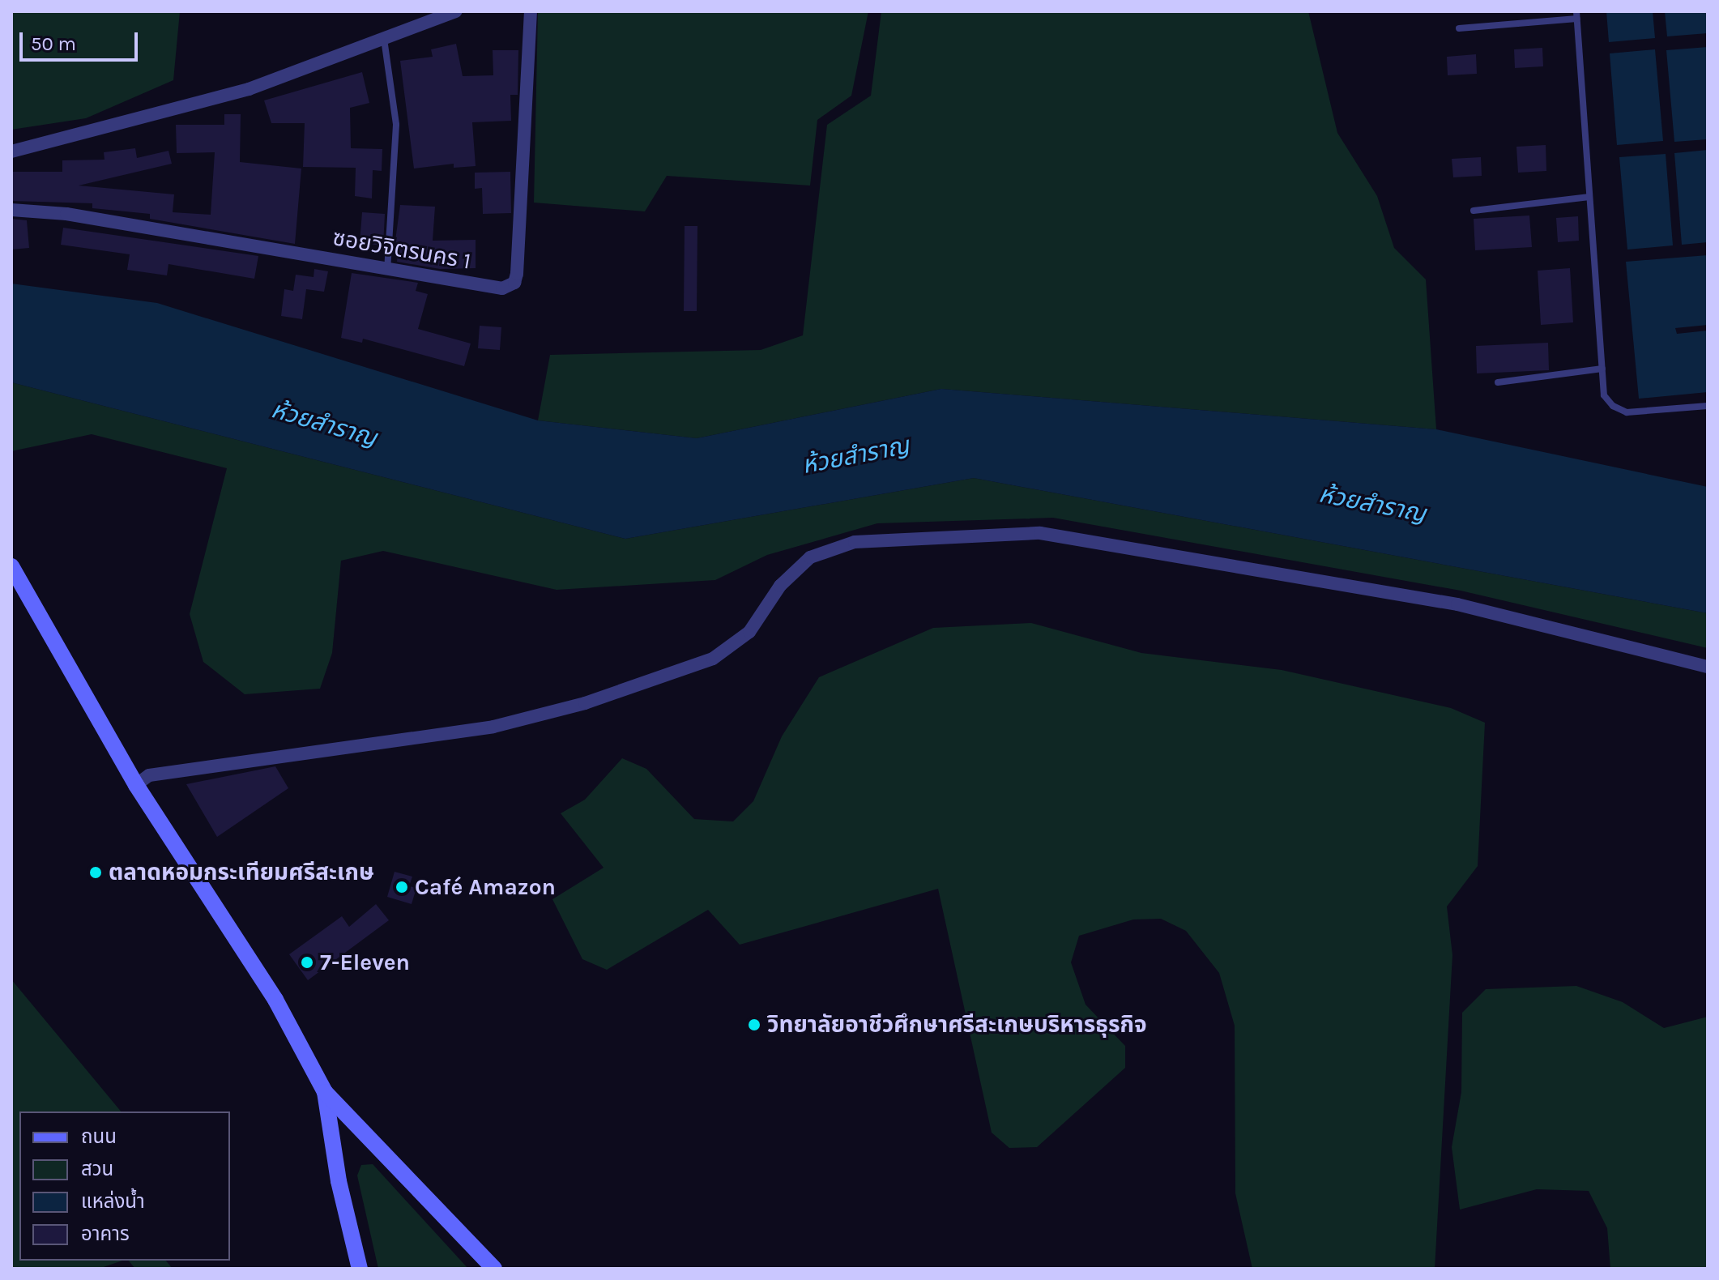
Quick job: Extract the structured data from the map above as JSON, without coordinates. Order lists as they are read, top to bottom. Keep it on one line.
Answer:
{"streets":{"street":["ซอยวิจิตรนคร 1"]},"water":["ห้วยสำราญ"],"places":["ตลาดหอมกระเทียมศรีสะเกษ","Café Amazon","7-Eleven","วิทยาลัยอาชีวศึกษาศรีสะเกษบริหารธุรกิจ"],"legend":["ถนน","สวน","แหล่งน้ำ","อาคาร"],"scale_bar":"50 m"}
